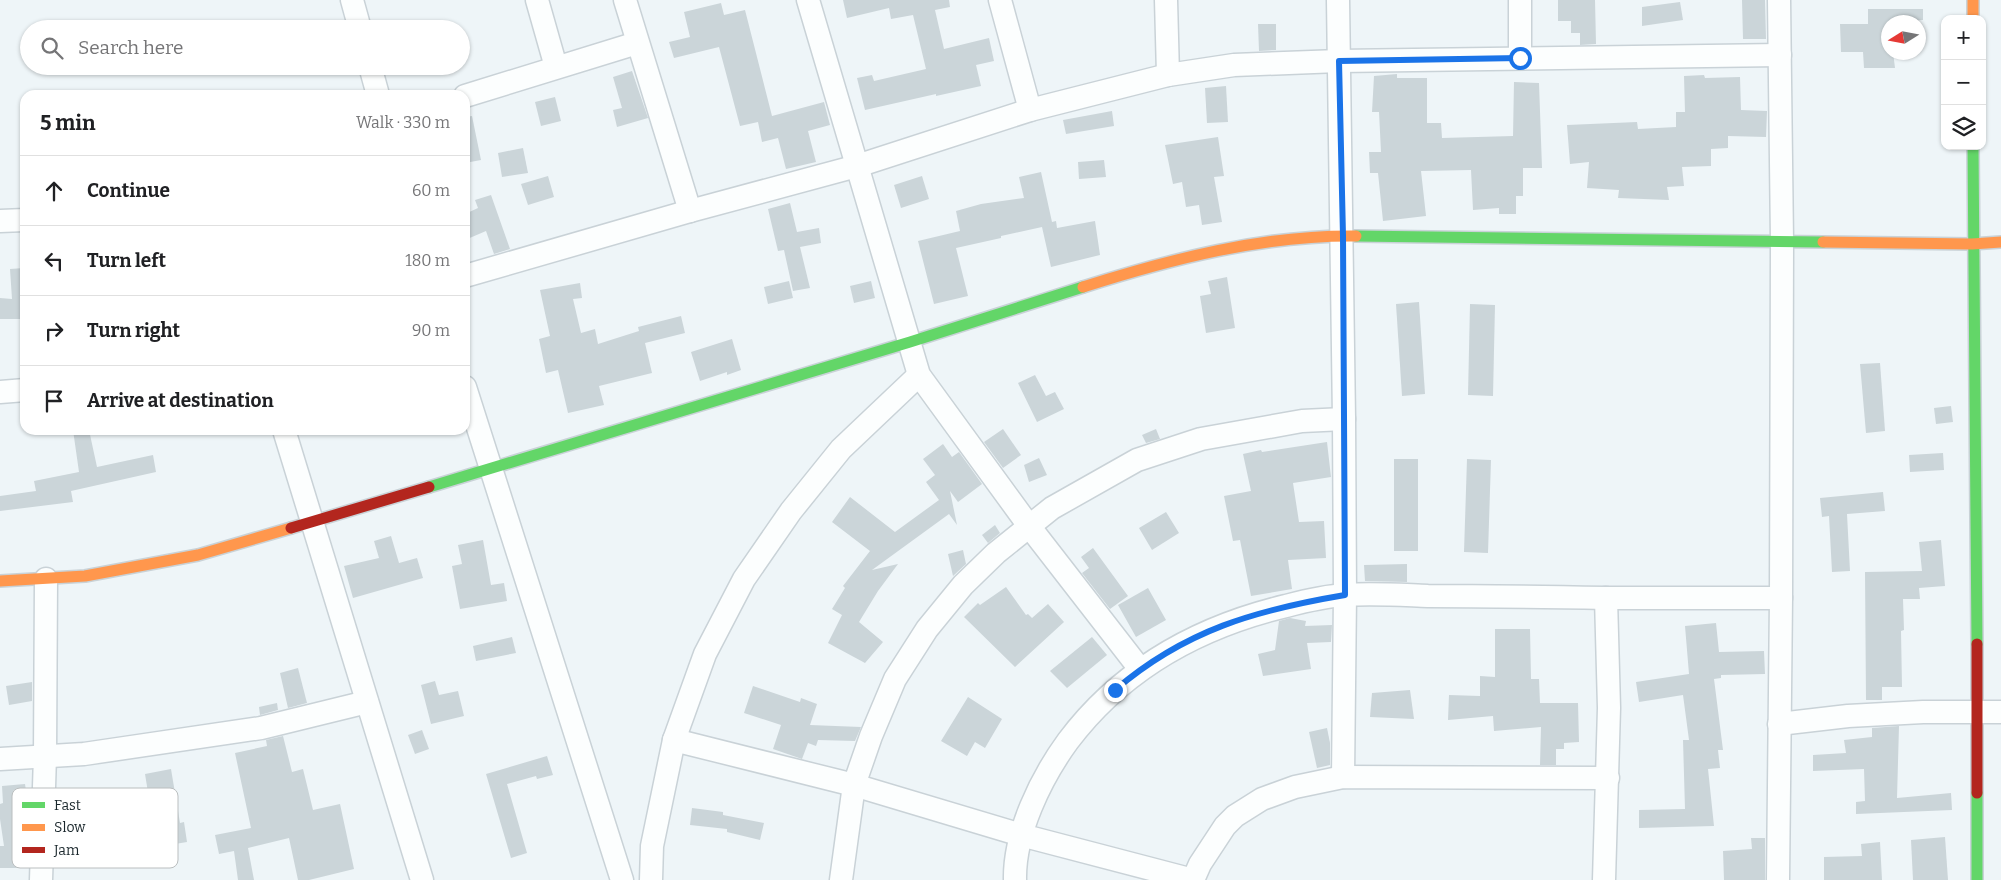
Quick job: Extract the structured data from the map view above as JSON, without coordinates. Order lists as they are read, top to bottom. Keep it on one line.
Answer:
{"legend":["Fast","Slow","Jam"],"north":"left","page":{"map_buttons":["+","−"],"search":"Search here","heading":["5 min","Walk · 330 m"],"list":[["Continue","60 m"],["Turn left","180 m"],["Turn right","90 m"],"Arrive at destination"]}}
